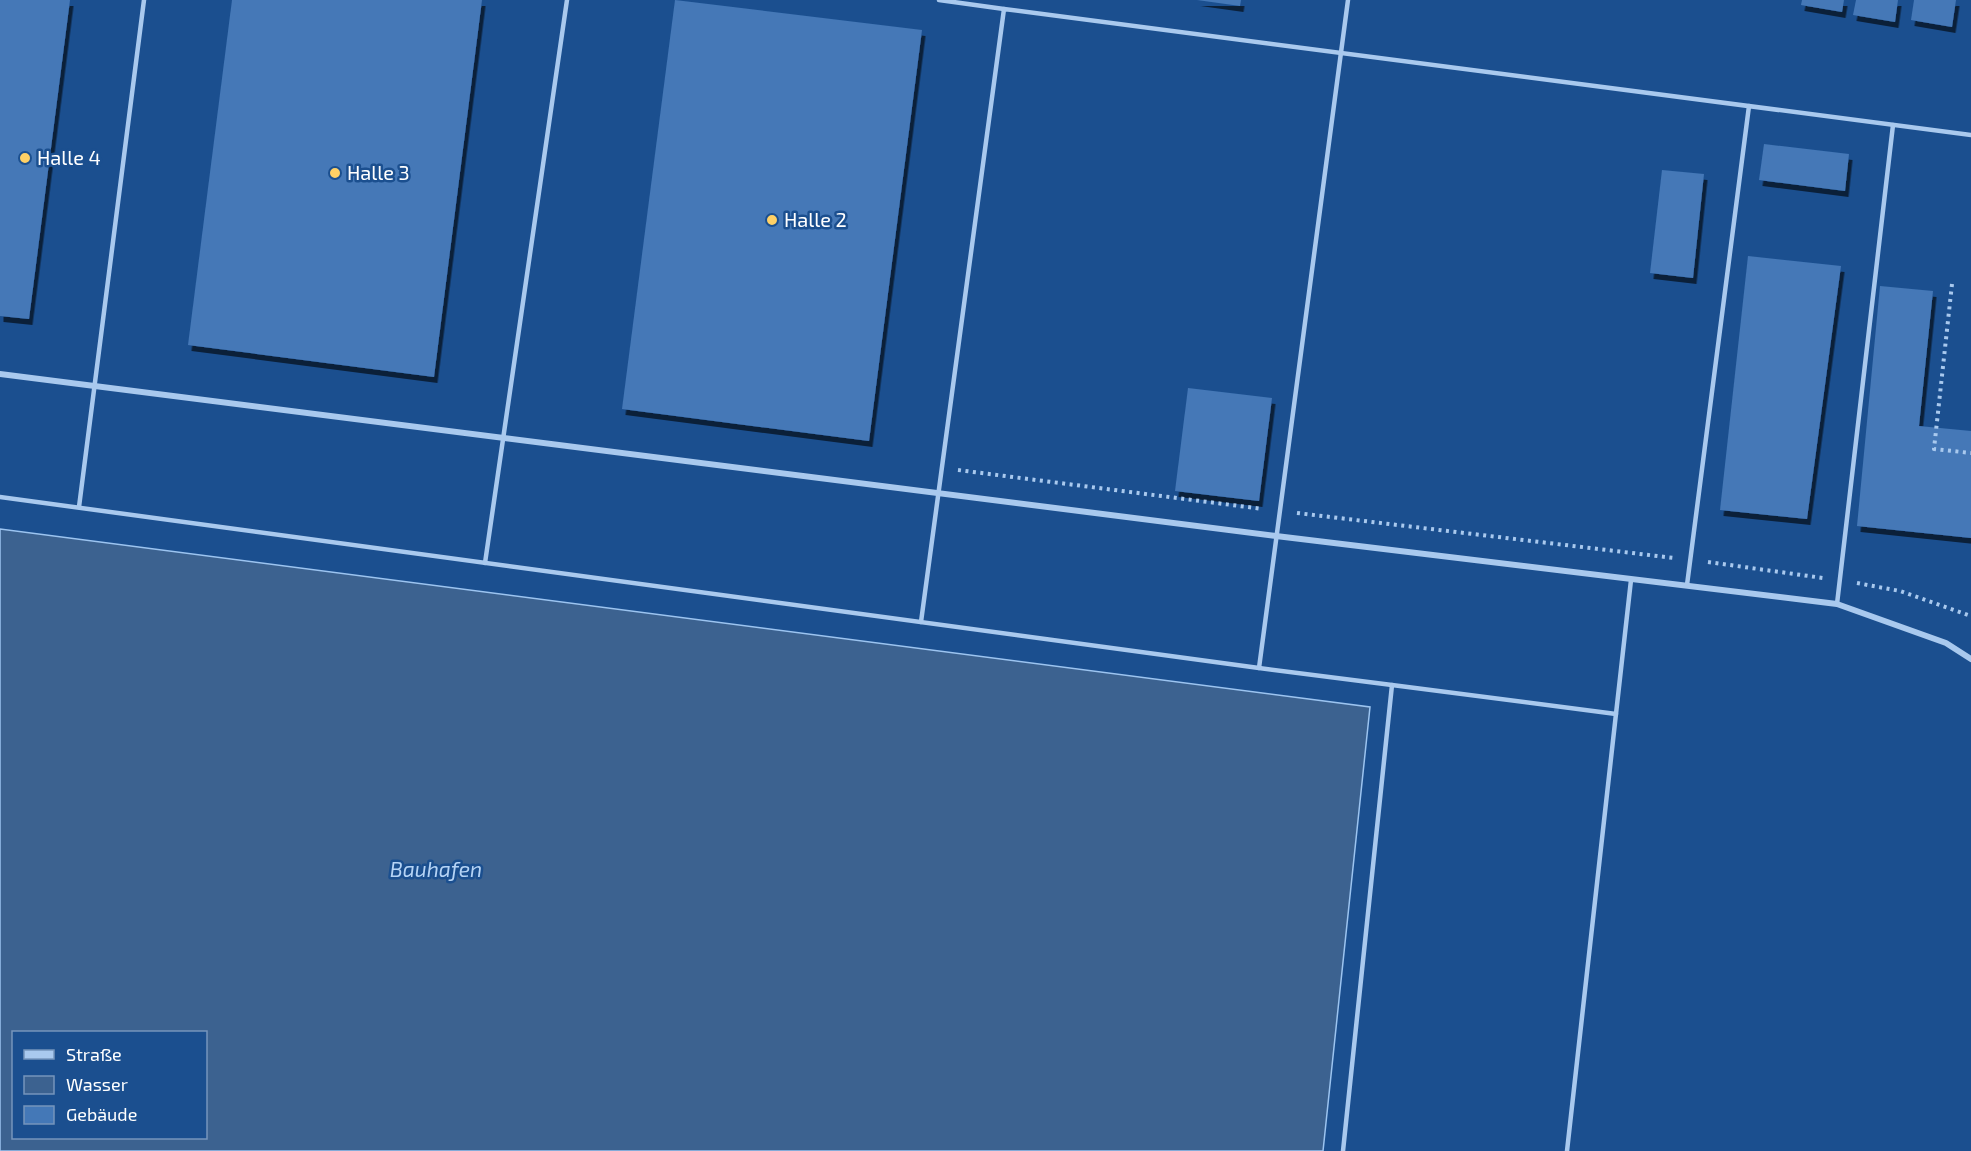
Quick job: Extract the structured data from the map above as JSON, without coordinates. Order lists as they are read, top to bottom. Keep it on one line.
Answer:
{"water":["Bauhafen"],"places":["Halle 4","Halle 3","Halle 2"],"legend":["Straße","Wasser","Gebäude"]}
